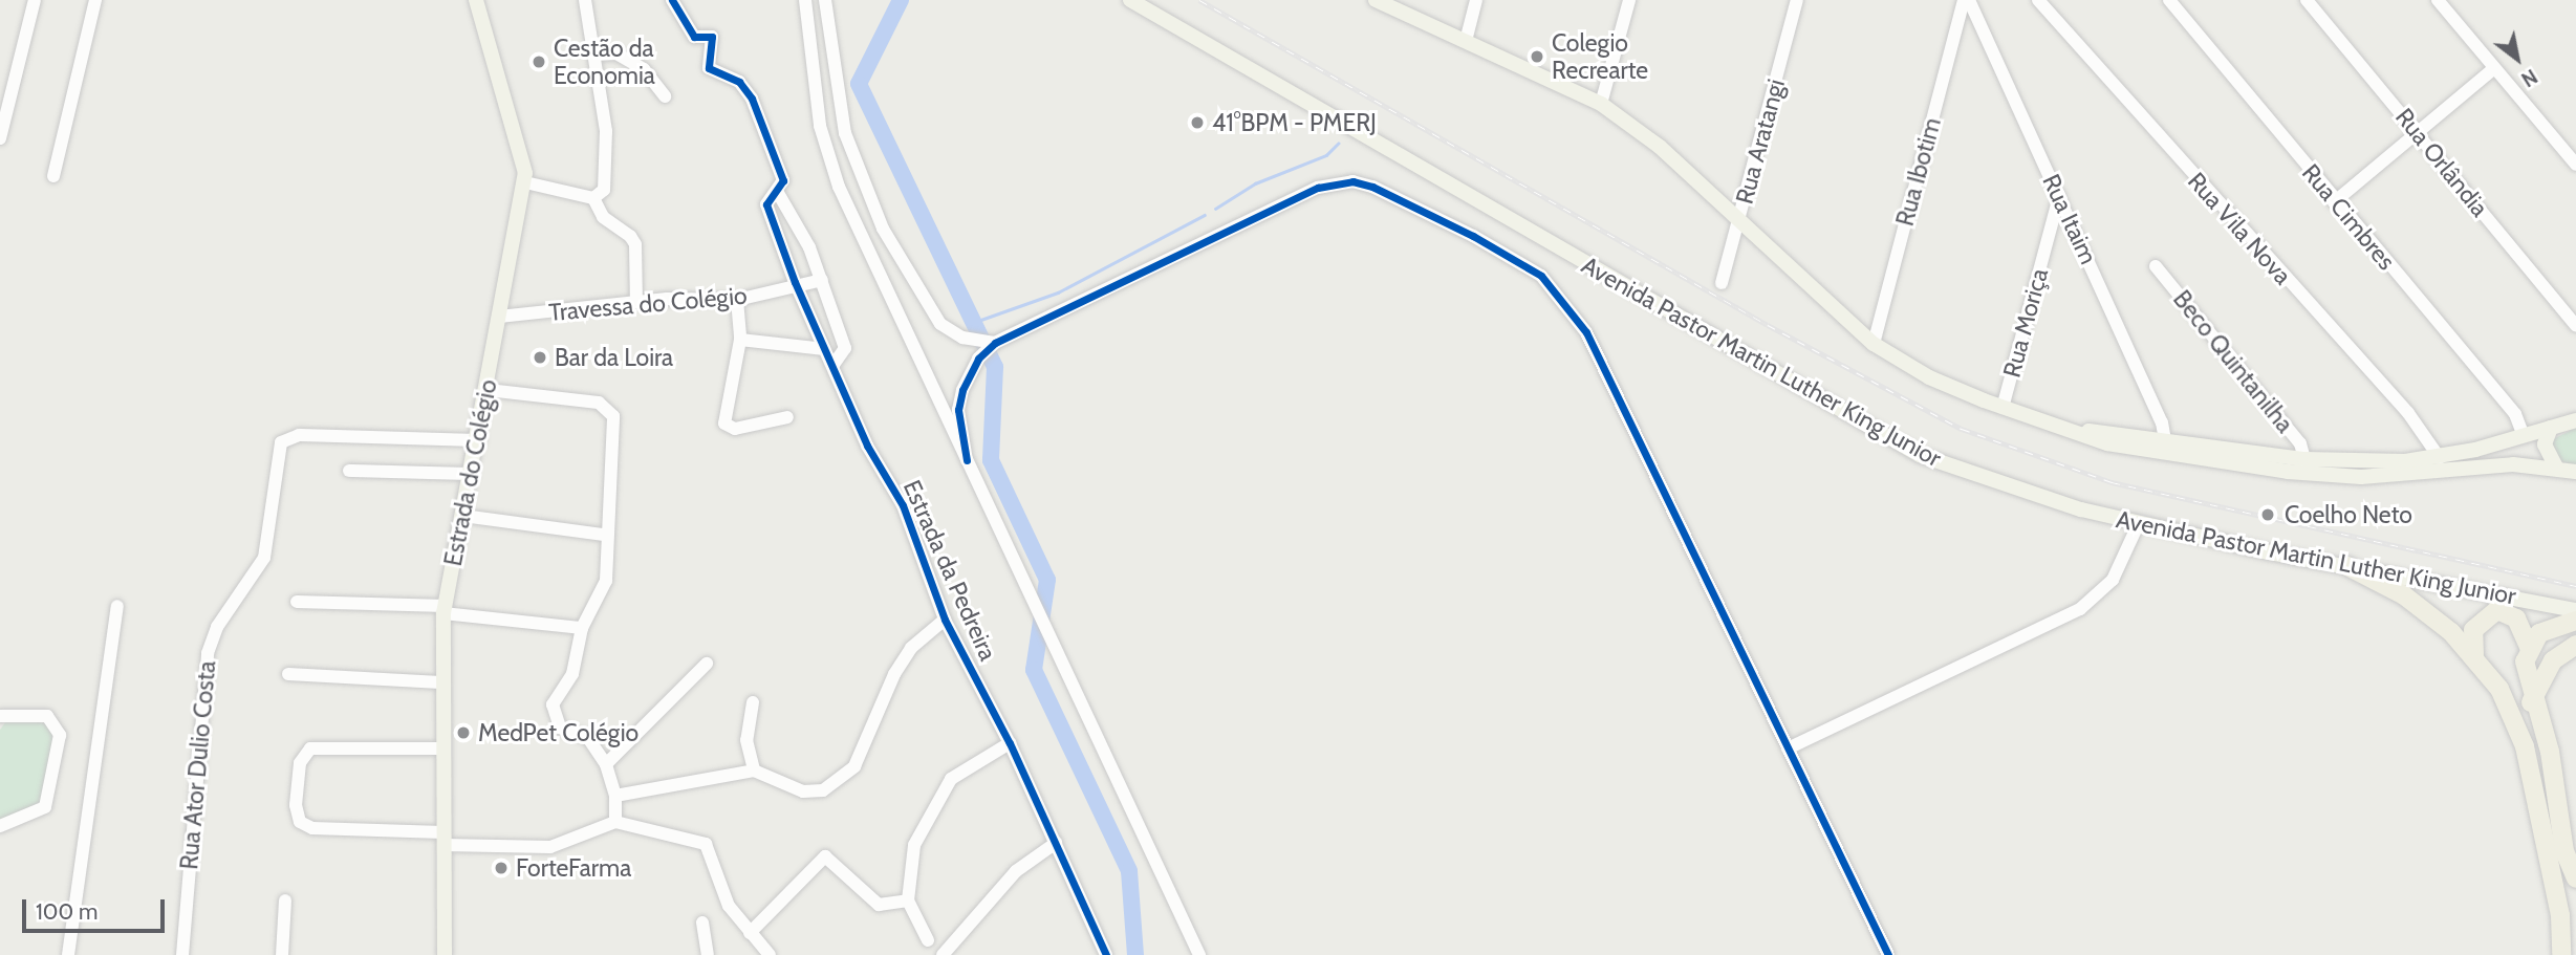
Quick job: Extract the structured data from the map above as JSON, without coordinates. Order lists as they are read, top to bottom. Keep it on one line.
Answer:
{"streets":{"main road":["Avenida Pastor Martin Luther King Junior","Estrada do Colégio"],"street":["Rua Aratangi","Rua Orlândia","Rua Ibotim","Rua Cimbres","Rua Itaim","Rua Vila Nova","Travessa do Colégio","Rua Moriça","Beco Quintanilha","Estrada da Pedreira","Rua Ator Dulio Costa"]},"crossings":[["Rua Ibotim","Rua Itaim"],["Rua Itaim","Rua Moriça"],["Travessa do Colégio","Estrada do Colégio"],["Travessa do Colégio","Estrada da Pedreira"],["Estrada do Colégio","Rua Ator Dulio Costa"]],"places":["Colegio Recrearte","Cestão da Economia","41°BPM - PMERJ","Bar da Loira","Coelho Neto","MedPet Colégio","ForteFarma"],"scale_bar":"100 m","north":"bottom right"}
